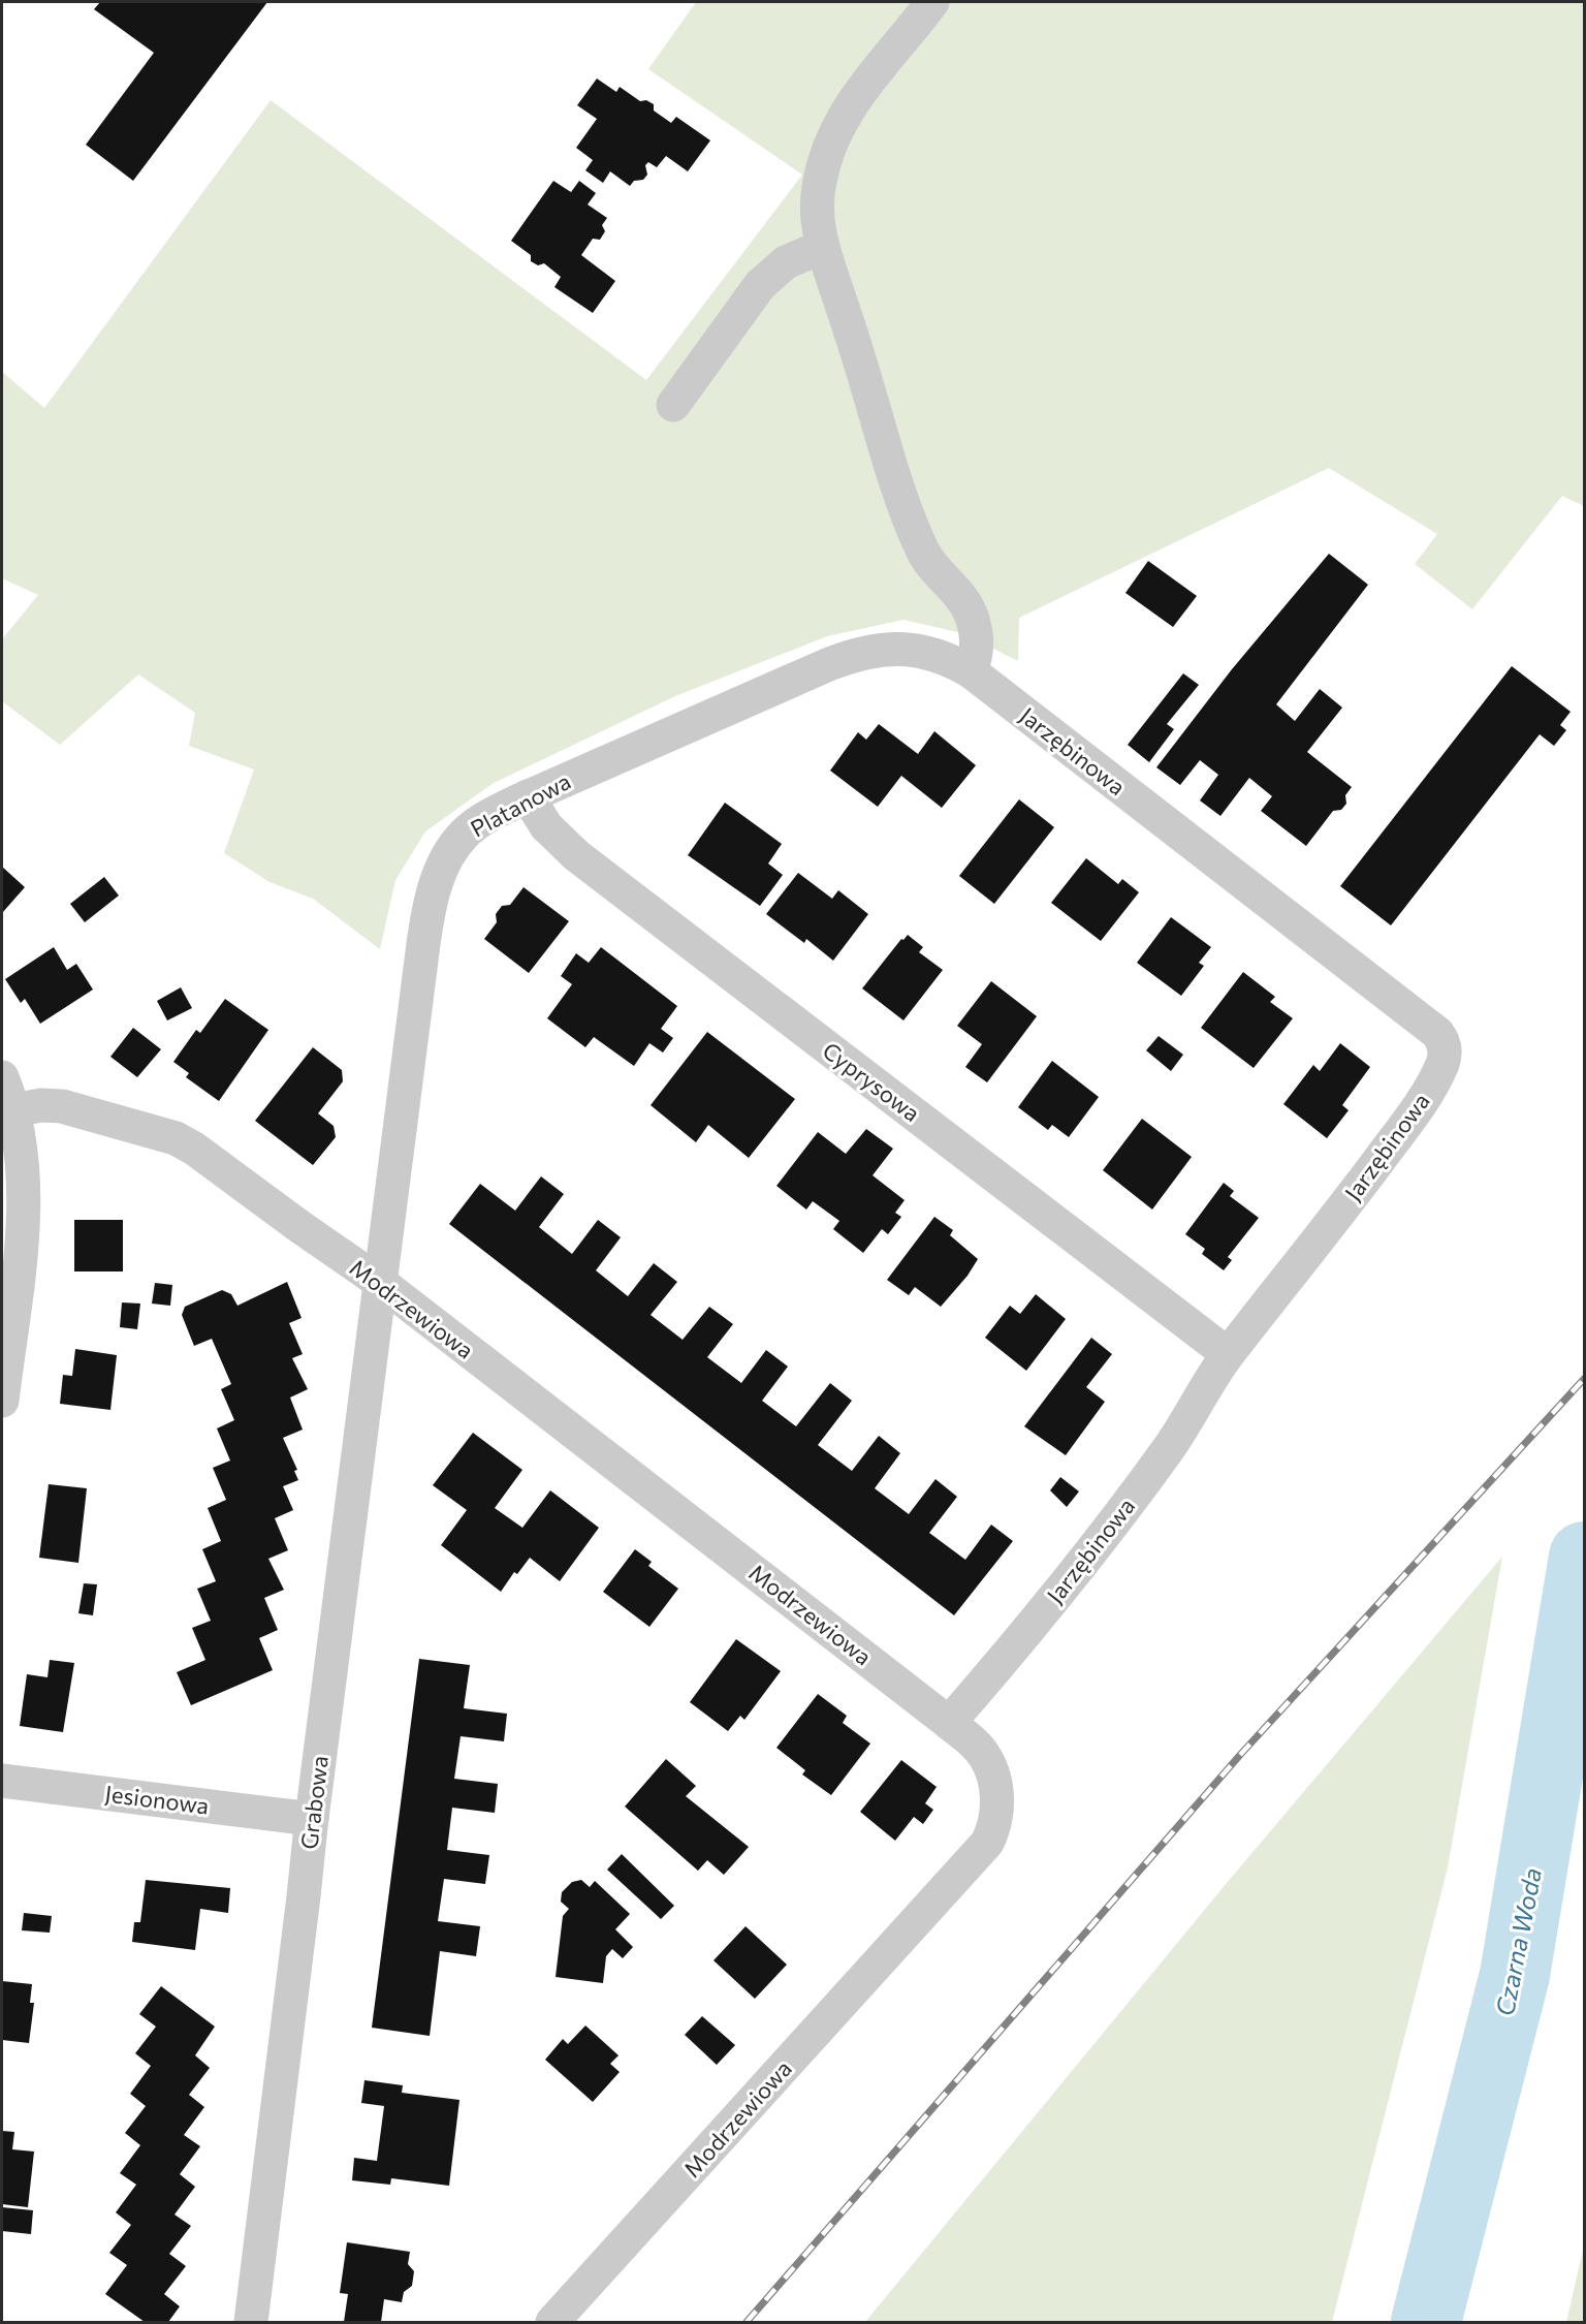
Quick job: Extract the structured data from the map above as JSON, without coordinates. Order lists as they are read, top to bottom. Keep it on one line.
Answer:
{"streets":{"street":["Jarzębinowa","Platanowa","Cyprysowa","Modrzewiowa","Jesionowa","Grabowa"]},"crossings":[["Jarzębinowa","Platanowa"],["Jarzębinowa","Cyprysowa"],["Jarzębinowa","Modrzewiowa"],["Platanowa","Cyprysowa"],["Platanowa","Modrzewiowa"],["Platanowa","Grabowa"],["Modrzewiowa","Grabowa"],["Jesionowa","Grabowa"]],"water":["Czarna Woda"]}
